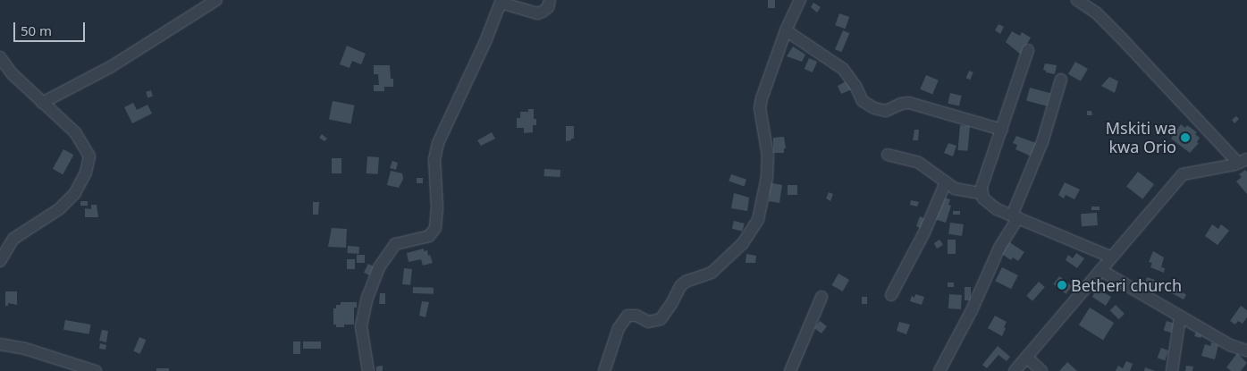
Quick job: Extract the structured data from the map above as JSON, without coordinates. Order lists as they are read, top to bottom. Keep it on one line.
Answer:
{"places":["Mskiti wa kwa Orio","Betheri church"],"scale_bar":"50 m"}
